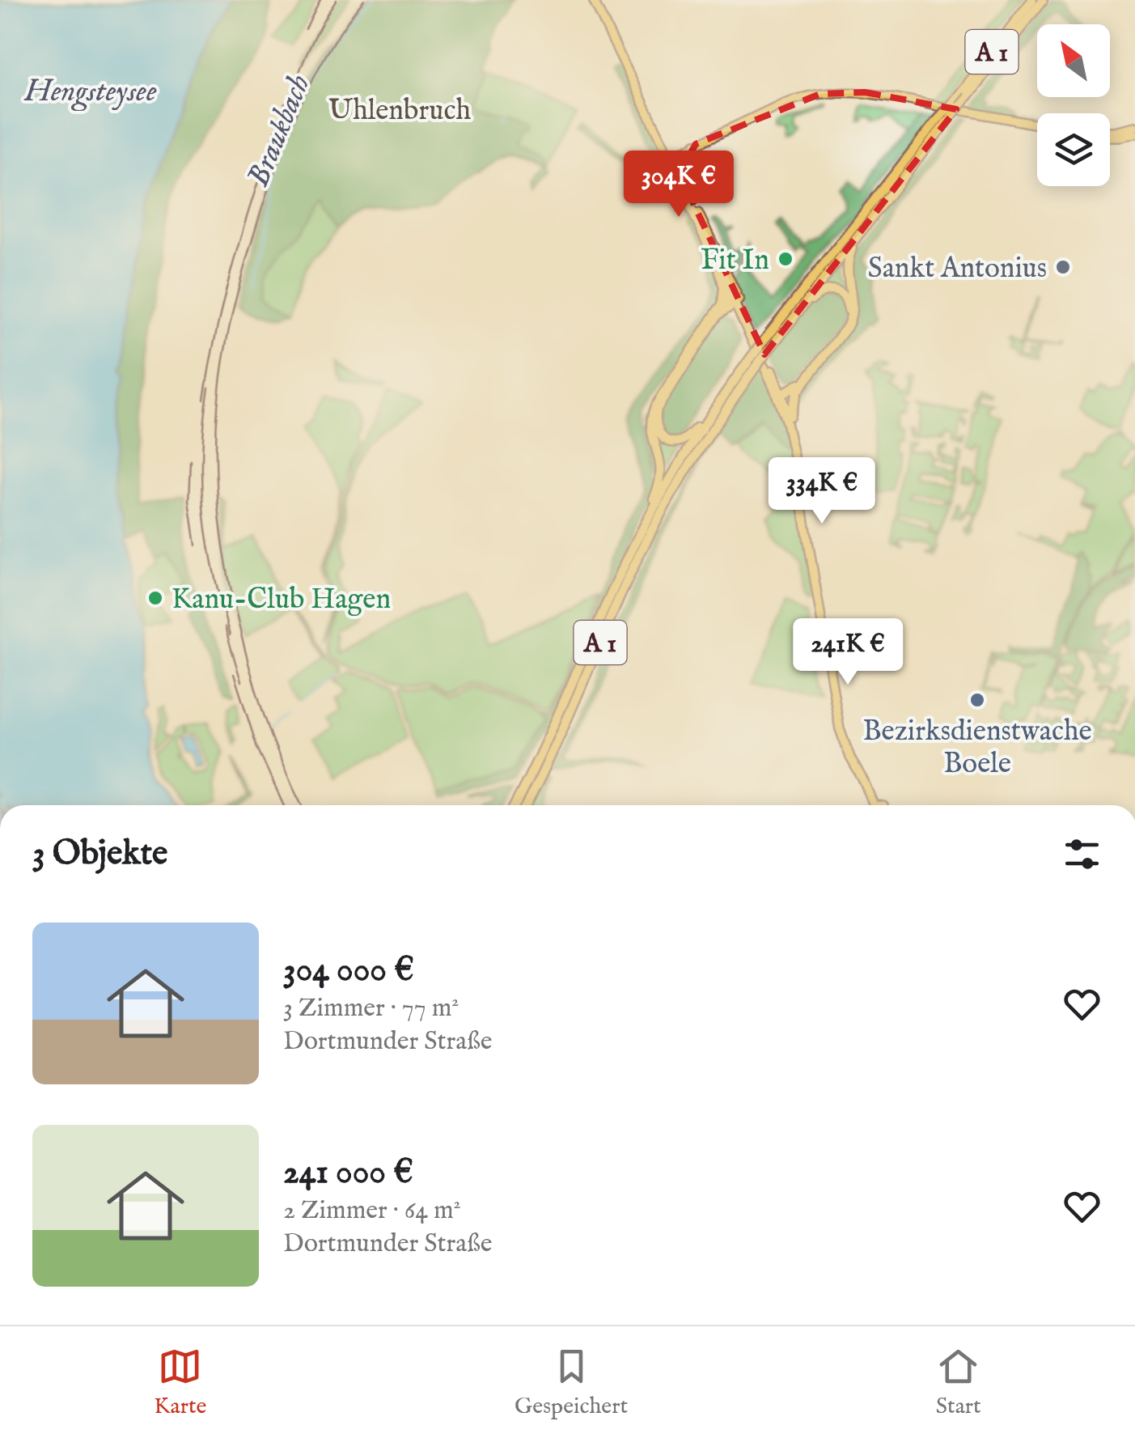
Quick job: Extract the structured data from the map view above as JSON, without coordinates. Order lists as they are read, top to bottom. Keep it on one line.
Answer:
{"streets":{"highway":["A 1"]},"water":["Hengsteysee","Braukbach"],"parks":["Uhlenbruch"],"places":["Fit In","Sankt Antonius","Kanu-Club Hagen","Bezirksdienstwache Boele"],"north":"top left","page":{"price":["304K €","334K €","241K €"],"heading":"3 Objekte","list":[{"name":"304 000 €","note":"3 Zimmer · 77 m² · Dortmunder Straße"},{"name":"241 000 €","note":"2 Zimmer · 64 m² · Dortmunder Straße"}],"tabs":["Karte","Gespeichert","Start"]}}
